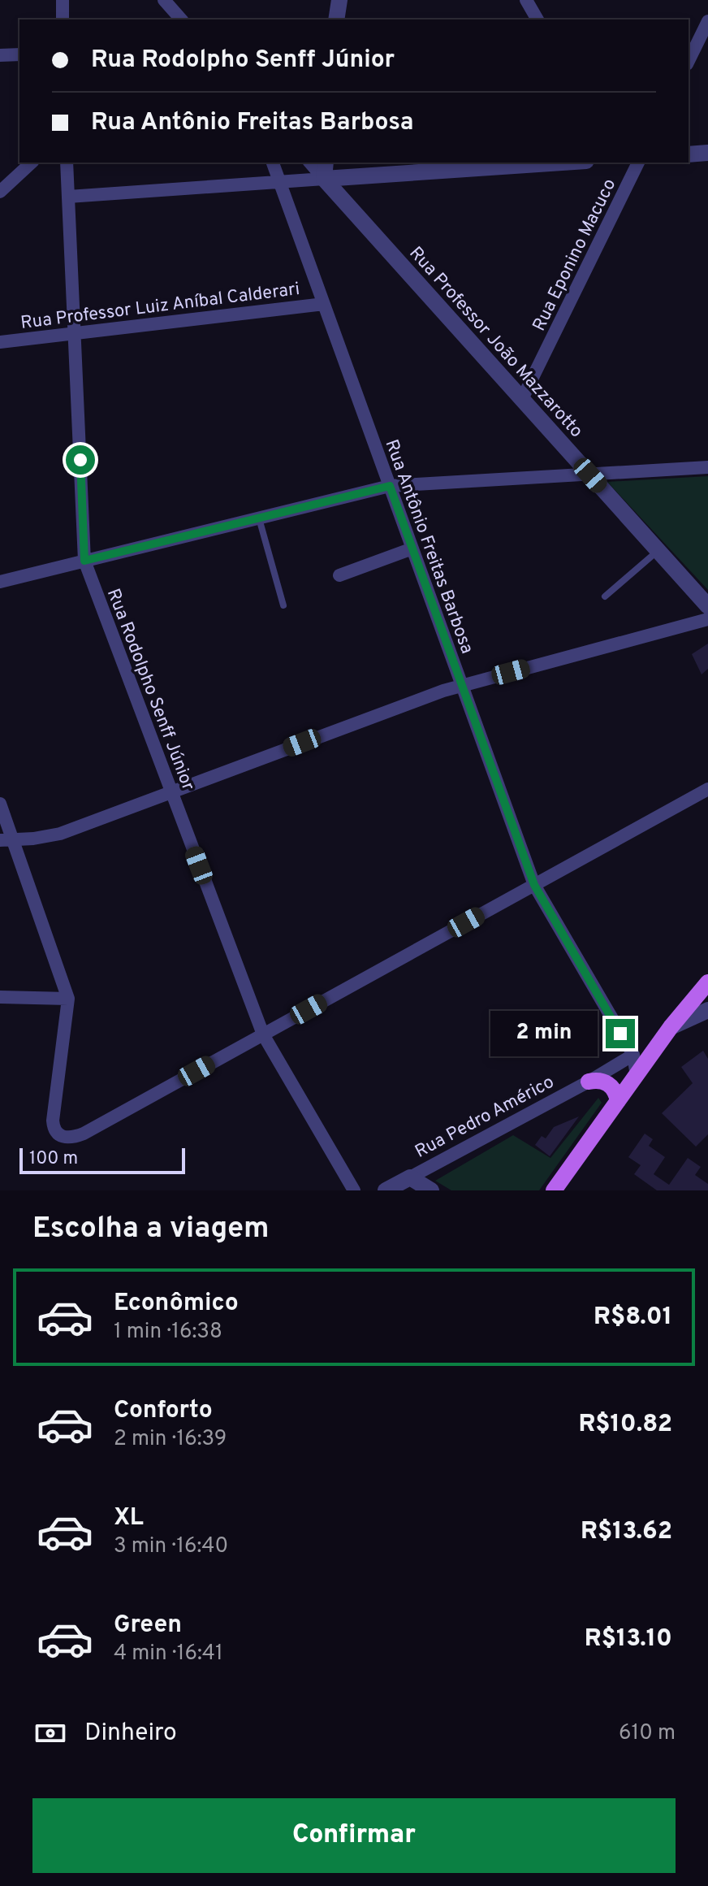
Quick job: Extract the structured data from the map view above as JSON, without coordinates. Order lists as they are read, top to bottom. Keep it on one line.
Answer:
{"streets":{"street":["Rua Eponino Macuco","Rua Professor Luiz Aníbal Calderari","Rua Professor João Mazzarotto","Rua Antônio Freitas Barbosa","Rua Rodolpho Senff Júnior","Rua Pedro Américo"]},"crossings":[["Rua Eponino Macuco","Rua Professor João Mazzarotto"],["Rua Professor Luiz Aníbal Calderari","Rua Antônio Freitas Barbosa"],["Rua Professor Luiz Aníbal Calderari","Rua Rodolpho Senff Júnior"],["Rua Antônio Freitas Barbosa","Rua Pedro Américo"]],"scale_bar":"100 m","page":{"banner":["Rua Rodolpho Senff Júnior","Rua Antônio Freitas Barbosa"],"bubble":"2 min","scale":"100 m","heading":"Escolha a viagem","list":[{"name":"Econômico","note":"1 min · 16:38","value":"R$8.01"},{"name":"Conforto","note":"2 min · 16:39","value":"R$10.82"},{"name":"XL","note":"3 min · 16:40","value":"R$13.62"},{"name":"Green","note":"4 min · 16:41","value":"R$13.10"}],"pay":["Dinheiro","610 m"],"buttons":"Confirmar"}}
